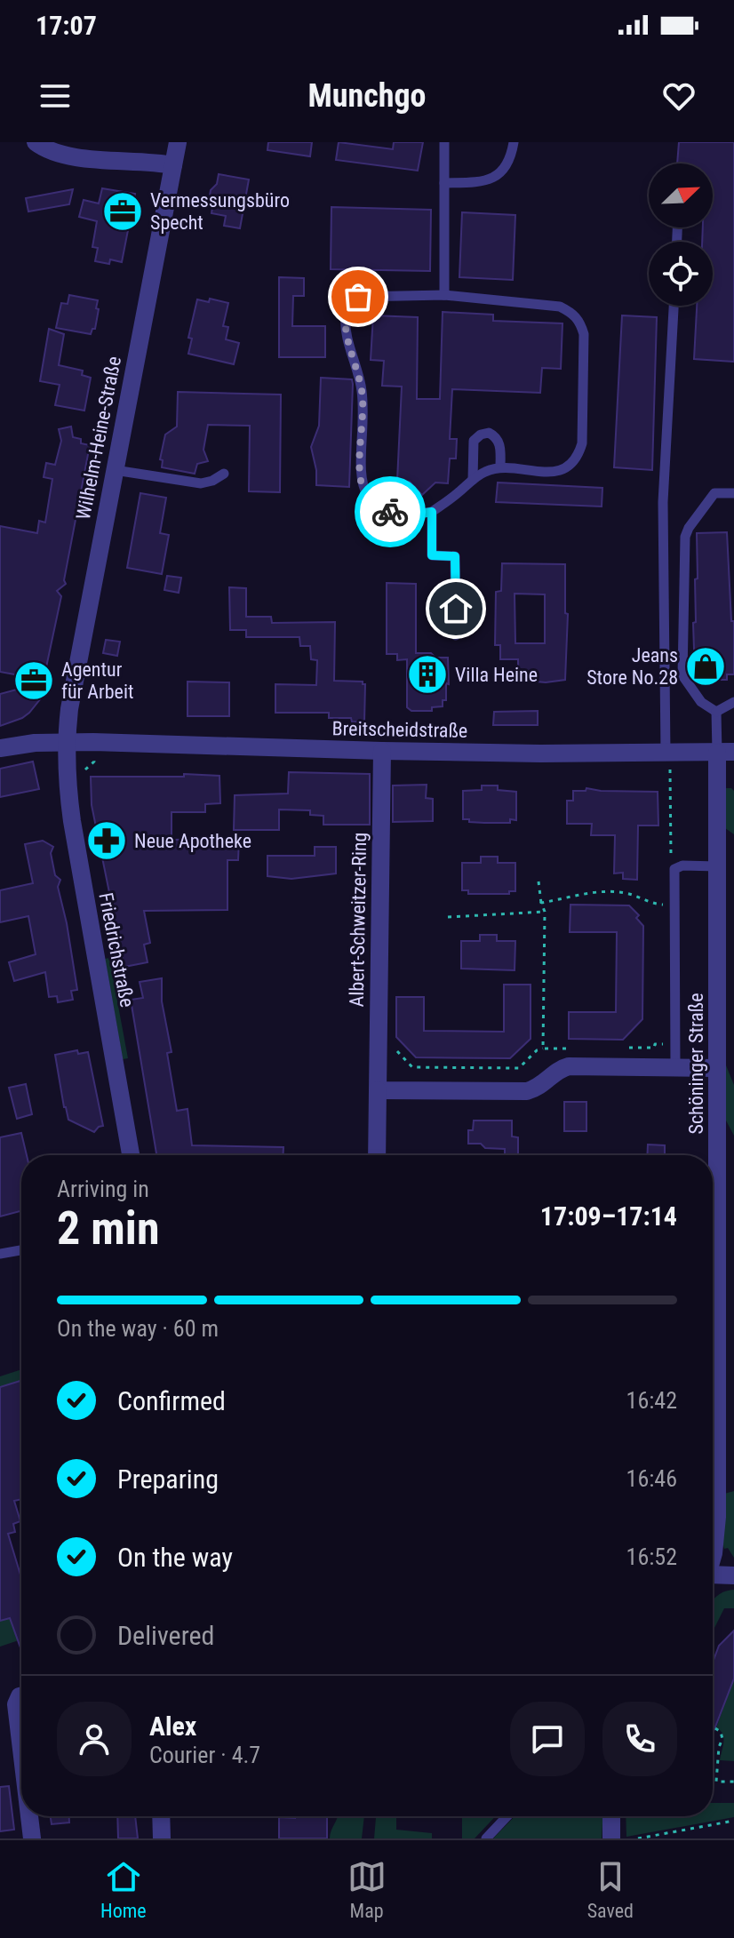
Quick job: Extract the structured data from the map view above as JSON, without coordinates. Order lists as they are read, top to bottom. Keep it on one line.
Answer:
{"streets":{"street":["Wilhelm-Heine-Straße","Breitscheidstraße","Albert-Schweitzer-Ring","Friedrichstraße","Schöninger Straße"]},"crossings":[["Wilhelm-Heine-Straße","Breitscheidstraße"],["Wilhelm-Heine-Straße","Friedrichstraße"],["Breitscheidstraße","Albert-Schweitzer-Ring"],["Breitscheidstraße","Friedrichstraße"],["Breitscheidstraße","Schöninger Straße"]],"places":{"office":["Vermessungsbüro Specht","Agentur für Arbeit"],"shop":["Jeans Store No.28"],"building":["Villa Heine"],"pharmacy":["Neue Apotheke"]},"north":"top right","page":{"status":"17:07","header":"Munchgo","heading":["2 min","Arriving in","17:09–17:14"],"panel":["Alex","Courier · 4.7"],"bar":"On the way · 60 m","list":[["Confirmed","16:42"],["Preparing","16:46"],["On the way","16:52"],"Delivered"],"tabs":["Home","Map","Saved"]}}
